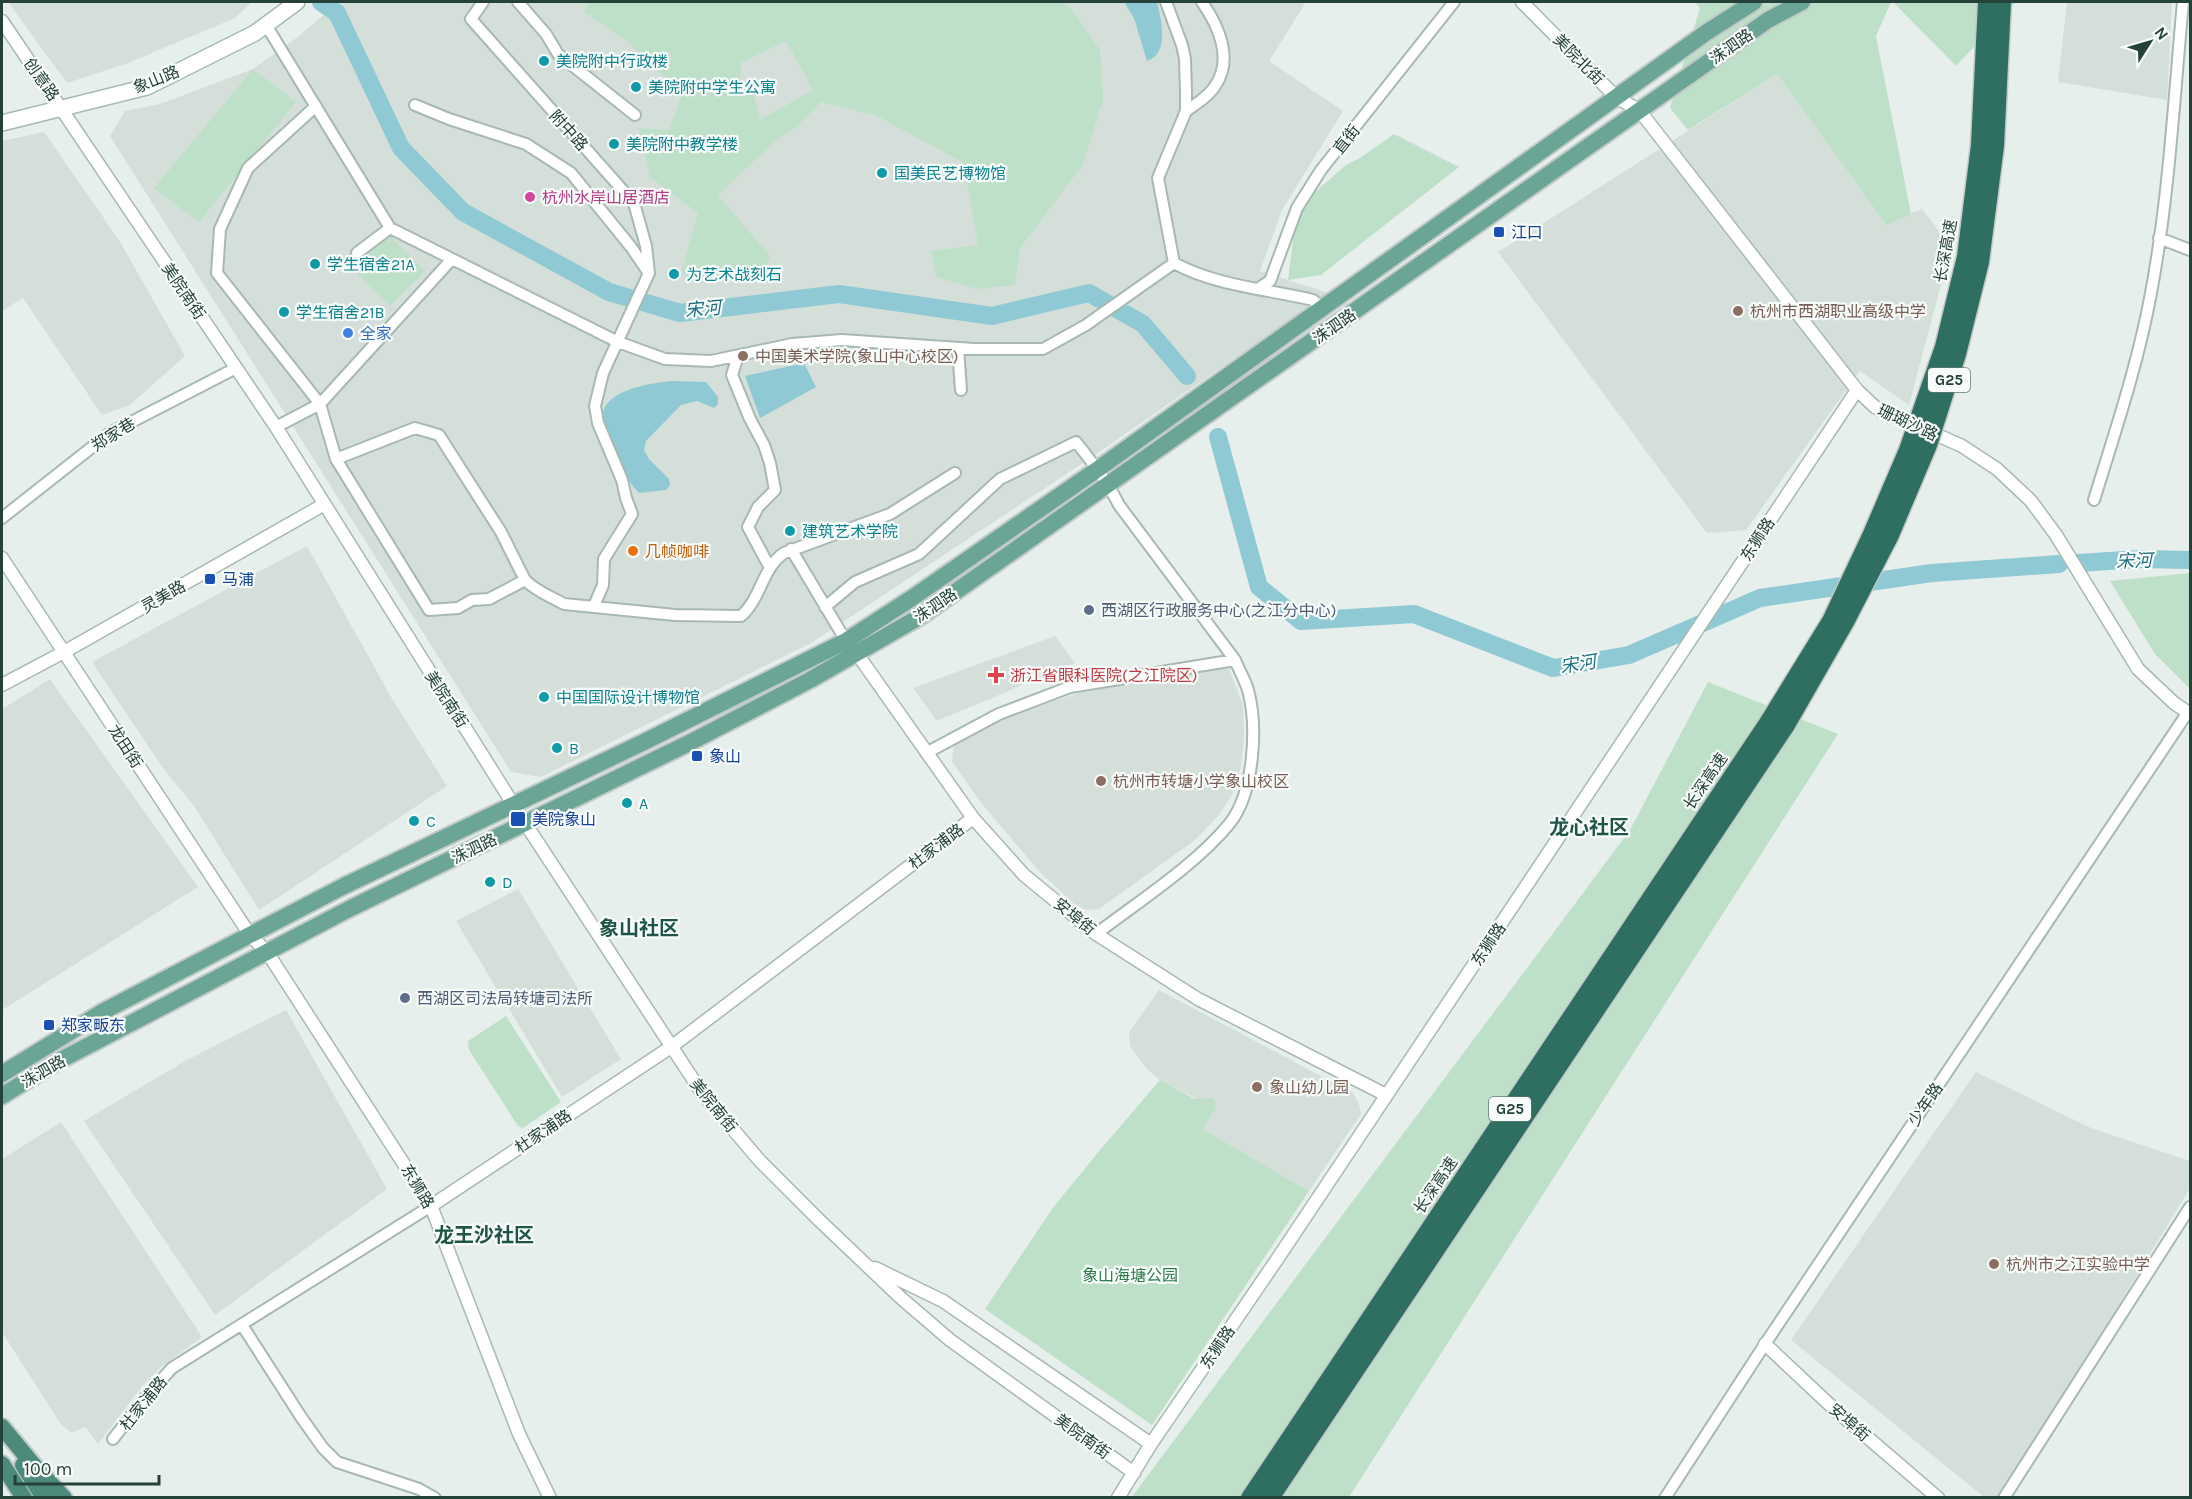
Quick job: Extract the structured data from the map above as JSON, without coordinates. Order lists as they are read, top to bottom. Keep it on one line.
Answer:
{"streets":{"highway":["长深高速","G25"],"main road":["洙泗路","象山路"],"street":["美院北街","创意路","附中路","直街","美院南街","珊瑚沙路","郑家巷","东狮路","灵美路","龙田街","杜家浦路","安埠街","少年路"]},"crossings":[["洙泗路","美院北街"],["洙泗路","美院南街"],["洙泗路","珊瑚沙路"],["洙泗路","东狮路"],["洙泗路","龙田街"],["洙泗路","安埠街"],["美院北街","珊瑚沙路"],["创意路","象山路"],["创意路","美院南街"],["象山路","美院南街"],["美院南街","郑家巷"],["美院南街","东狮路"],["美院南街","灵美路"],["美院南街","杜家浦路"],["珊瑚沙路","东狮路"],["珊瑚沙路","少年路"],["东狮路","龙田街"],["东狮路","杜家浦路"],["东狮路","安埠街"],["灵美路","龙田街"],["杜家浦路","安埠街"],["安埠街","少年路"]],"districts":["龙心社区","象山社区","龙王沙社区"],"water":["宋河"],"parks":["象山海塘公园"],"places":{"other":["美院附中行政楼","美院附中学生公寓","美院附中教学楼","国美民艺博物馆","杭州水岸山居酒店","学生宿舍21A","为艺术战刻石","杭州市西湖职业高级中学","学生宿舍21B","全家","中国美术学院(象山中心校区)","建筑艺术学院","几帧咖啡","西湖区行政服务中心(之江分中心)","中国国际设计博物馆","B","杭州市转塘小学象山校区","A","C","D","西湖区司法局转塘司法所","象山幼儿园","杭州市之江实验中学"],"transit":["江口","马浦","象山","美院象山","郑家畈东"],"health":["浙江省眼科医院(之江院区)"]},"scale_bar":"100 m","north":"top right"}
